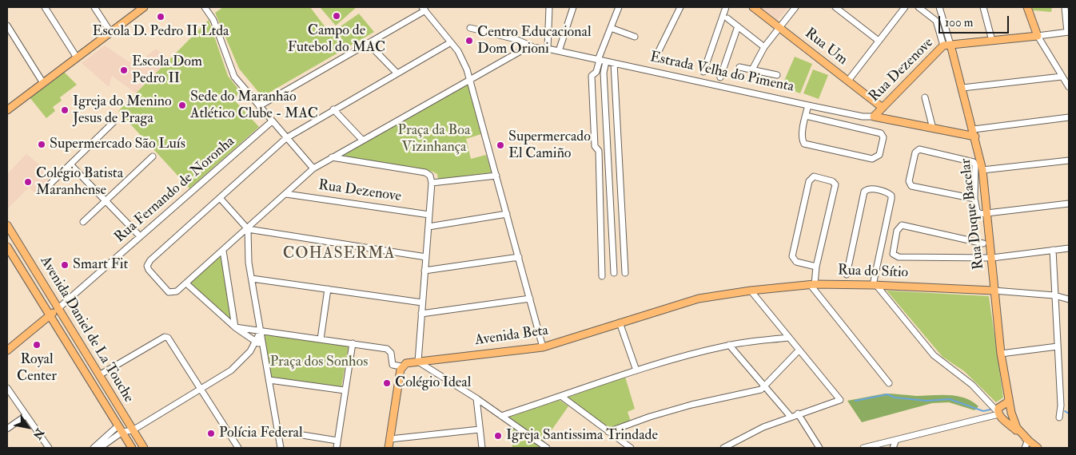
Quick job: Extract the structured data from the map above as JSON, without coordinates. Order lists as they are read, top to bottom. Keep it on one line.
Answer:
{"streets":{"main road":["Rua Um","Rua Dezenove","Estrada Velha do Pimenta","Rua Duque Bacelar","Rua do Sítio","Avenida Daniel de La Touche","Avenida Beta"],"street":["Rua Fernando de Noronha"]},"crossings":[["Rua Um","Rua Dezenove"],["Rua Dezenove","Estrada Velha do Pimenta"],["Rua Dezenove","Rua Duque Bacelar"],["Estrada Velha do Pimenta","Rua Duque Bacelar"],["Rua Fernando de Noronha","Avenida Daniel de La Touche"],["Rua Duque Bacelar","Rua do Sítio"],["Rua do Sítio","Avenida Beta"]],"districts":["COHASERMA"],"parks":["Praça da Boa Vizinhança","Praça dos Sonhos"],"places":["Campo de Futebol do MAC","Escola D. Pedro II Ltda","Centro Educacional Dom Orioni","Escola Dom Pedro II","Sede do Maranhão Atlético Clube - MAC","Igreja do Menino Jesus de Praga","Supermercado São Luís","Supermercado El Camiño","Colégio Batista Maranhense","Smart Fit","Royal Center","Colégio Ideal","Polícia Federal","Igreja Santissima Trindade"],"scale_bar":"100 m","north":"bottom right"}
